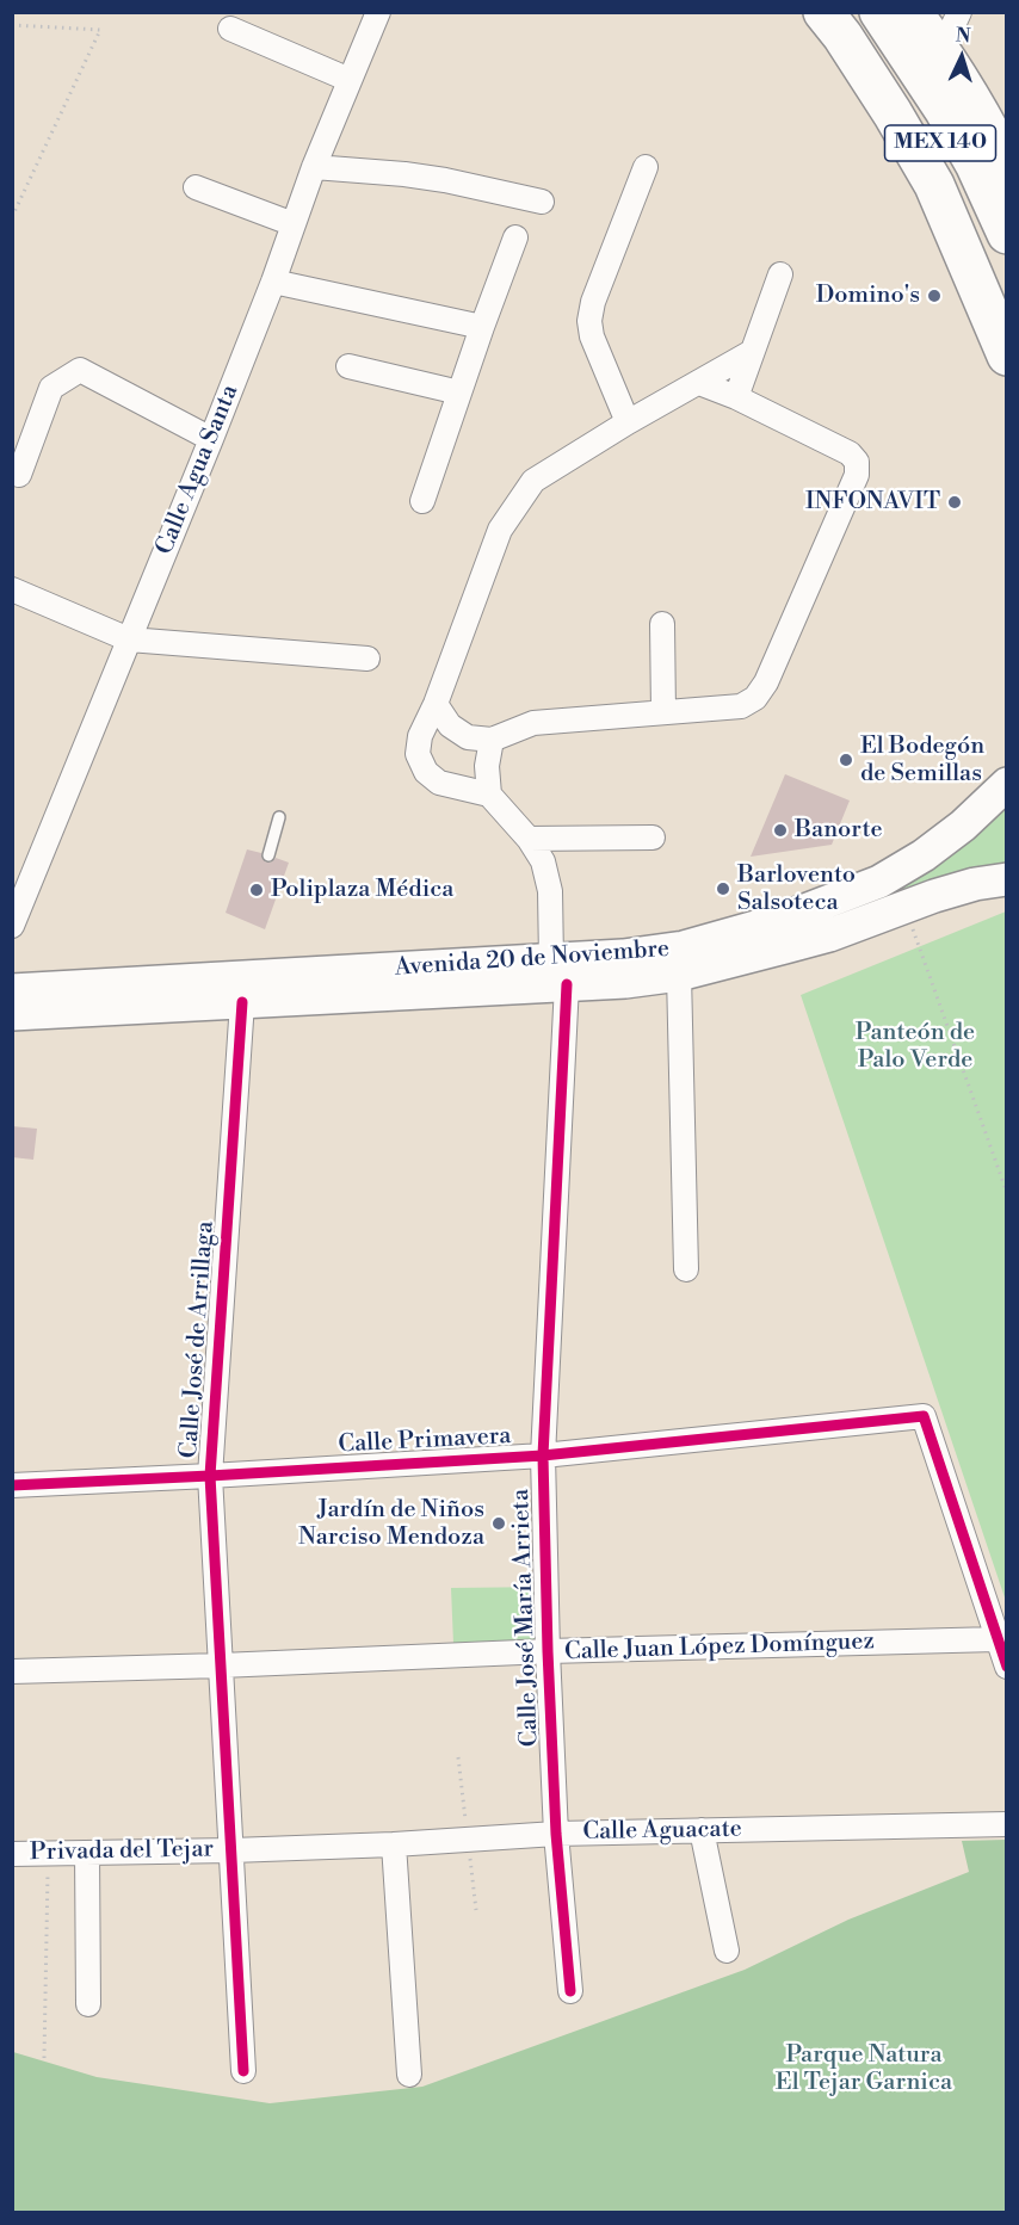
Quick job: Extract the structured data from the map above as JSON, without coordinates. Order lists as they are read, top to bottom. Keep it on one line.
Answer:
{"streets":{"highway":["MEX 140"],"main road":["Avenida 20 de Noviembre"],"street":["Calle Agua Santa","Calle José de Arrillaga","Calle Primavera","Calle José María Arrieta","Calle Juan López Domínguez","Calle Aguacate","Privada del Tejar"]},"crossings":[["Avenida 20 de Noviembre","Calle José de Arrillaga"],["Avenida 20 de Noviembre","Calle José María Arrieta"],["Calle José de Arrillaga","Calle Primavera"],["Calle José de Arrillaga","Calle Juan López Domínguez"],["Calle José de Arrillaga","Calle Aguacate"],["Calle José de Arrillaga","Privada del Tejar"],["Calle Primavera","Calle José María Arrieta"],["Calle Primavera","Calle Juan López Domínguez"],["Calle José María Arrieta","Calle Juan López Domínguez"],["Calle José María Arrieta","Calle Aguacate"],["Calle Aguacate","Privada del Tejar"]],"parks":["Panteón de Palo Verde","Parque Natura El Tejar Garnica"],"places":["Domino's","INFONAVIT","El Bodegón de Semillas","Banorte","Barlovento Salsoteca","Poliplaza Médica","Jardín de Niños Narciso Mendoza"],"north":"top"}
